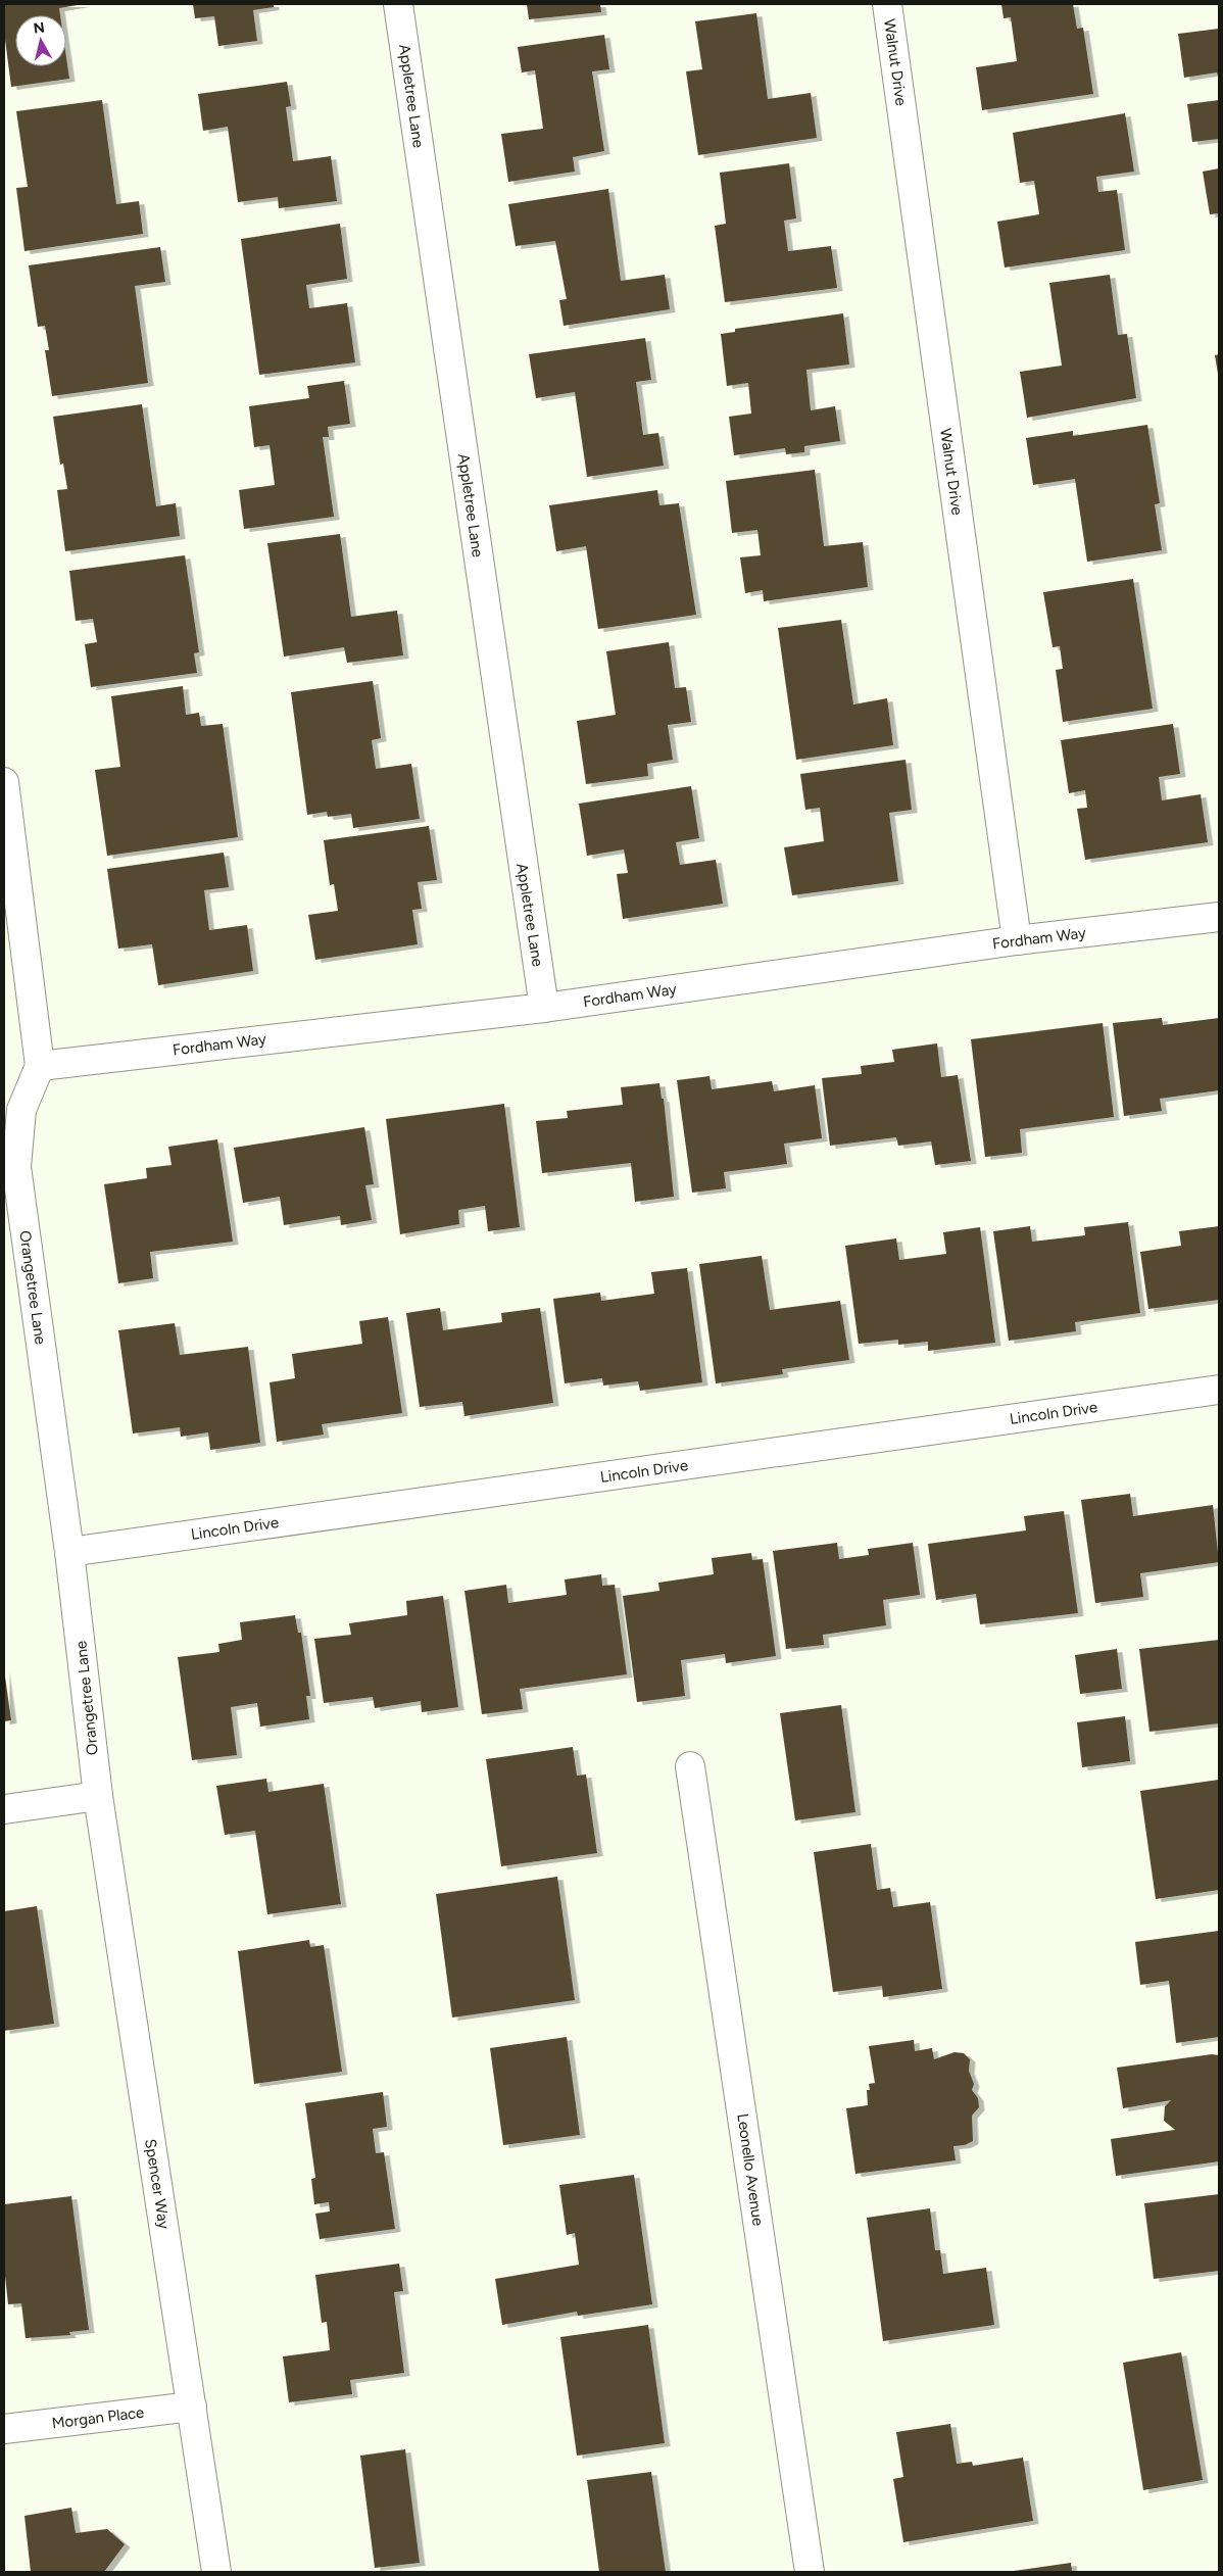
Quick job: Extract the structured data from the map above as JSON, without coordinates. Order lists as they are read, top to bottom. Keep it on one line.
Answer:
{"streets":{"street":["Walnut Drive","Appletree Lane","Fordham Way","Orangetree Lane","Lincoln Drive","Leonello Avenue","Spencer Way","Morgan Place"]},"crossings":[["Walnut Drive","Fordham Way"],["Appletree Lane","Fordham Way"],["Fordham Way","Orangetree Lane"],["Orangetree Lane","Lincoln Drive"],["Orangetree Lane","Spencer Way"],["Spencer Way","Morgan Place"]],"north":"top"}
